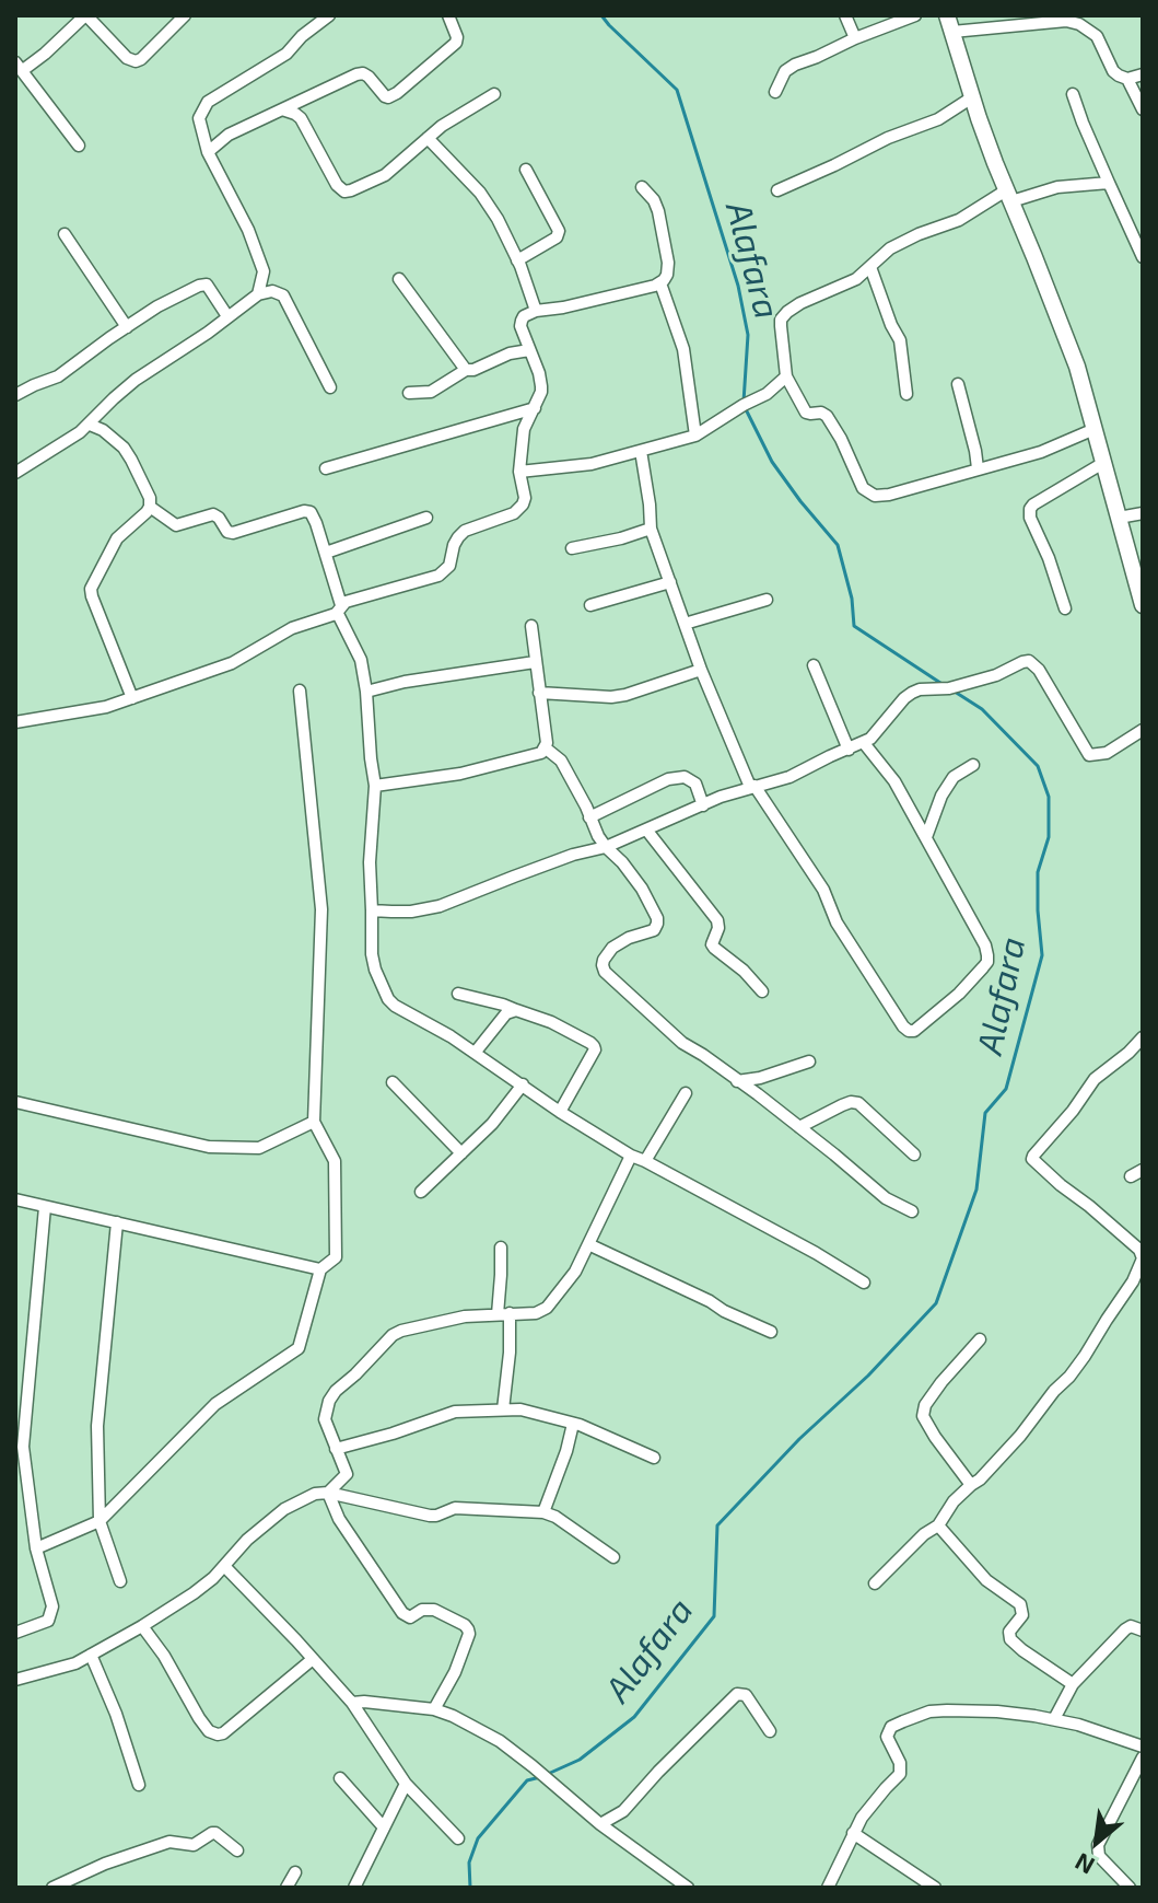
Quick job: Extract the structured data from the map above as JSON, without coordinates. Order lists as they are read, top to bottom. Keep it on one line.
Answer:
{"water":["Alafara"],"north":"bottom left"}
